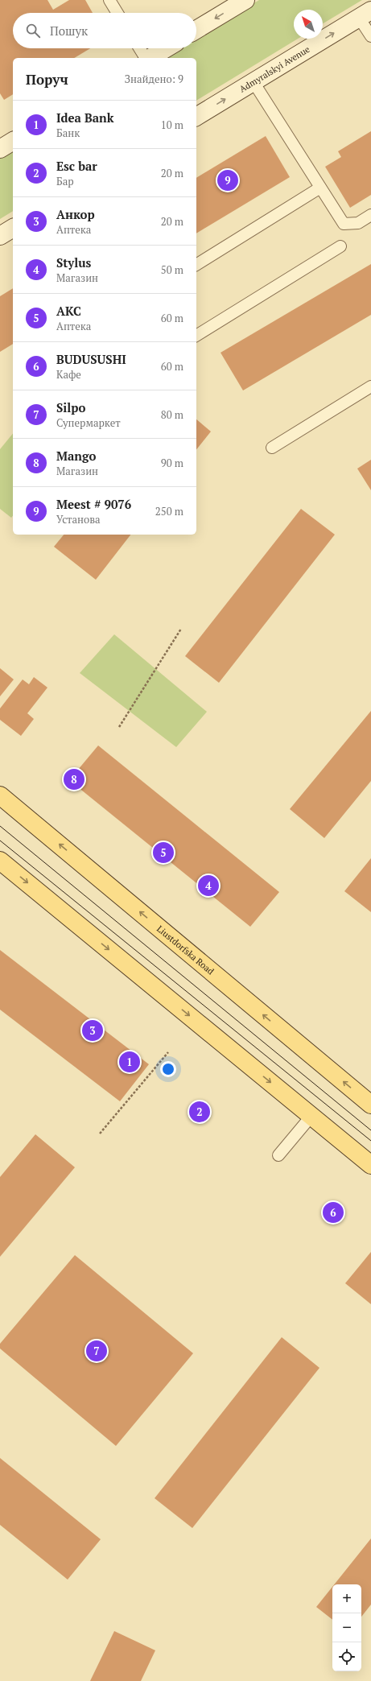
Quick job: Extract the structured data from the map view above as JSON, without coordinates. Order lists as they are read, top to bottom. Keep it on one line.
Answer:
{"streets":{"main road":["Admyralskyi Avenue","Liustdorfska Road"]},"north":"top left","page":{"search":"Пошук","heading":["Поруч","Знайдено: 9"],"list":[{"mark":"1","name":"Idea Bank","note":"Банк","value":"10 m"},{"mark":"2","name":"Esc bar","note":"Бар","value":"20 m"},{"mark":"3","name":"Анкор","note":"Аптека","value":"20 m"},{"mark":"4","name":"Stylus","note":"Магазин","value":"50 m"},{"mark":"5","name":"АКС","note":"Аптека","value":"60 m"},{"mark":"6","name":"BUDUSUSHI","note":"Кафе","value":"60 m"},{"mark":"7","name":"Silpo","note":"Супермаркет","value":"80 m"},{"mark":"8","name":"Mango","note":"Магазин","value":"90 m"},{"mark":"9","name":"Meest # 9076","note":"Установа","value":"250 m"}],"pins":["9","8","5","4","3","1","2","6","7"],"map_buttons":["+","−"]}}
